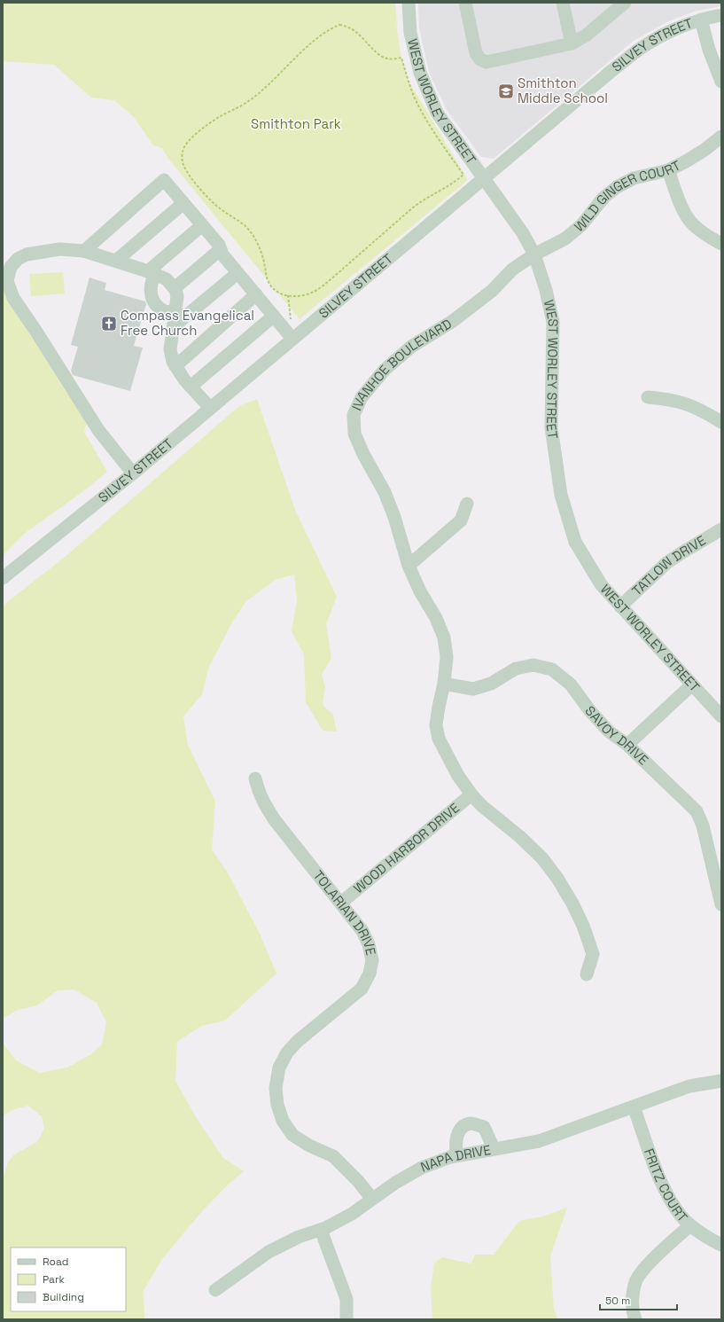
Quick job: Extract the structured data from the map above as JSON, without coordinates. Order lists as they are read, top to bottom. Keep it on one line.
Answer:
{"streets":{"street":["SILVEY STREET","WEST WORLEY STREET","WILD GINGER COURT","IVANHOE BOULEVARD","TATLOW DRIVE","SAVOY DRIVE","WOOD HARBOR DRIVE","TOLARIAN DRIVE","NAPA DRIVE","FRITZ COURT"]},"crossings":[["SILVEY STREET","WEST WORLEY STREET"],["WEST WORLEY STREET","WILD GINGER COURT"],["WEST WORLEY STREET","IVANHOE BOULEVARD"],["WEST WORLEY STREET","TATLOW DRIVE"],["WILD GINGER COURT","IVANHOE BOULEVARD"],["IVANHOE BOULEVARD","SAVOY DRIVE"],["IVANHOE BOULEVARD","WOOD HARBOR DRIVE"],["WOOD HARBOR DRIVE","TOLARIAN DRIVE"],["TOLARIAN DRIVE","NAPA DRIVE"],["NAPA DRIVE","FRITZ COURT"]],"parks":["Smithton Park"],"places":{"school or university":["Smithton Middle School"],"church":["Compass Evangelical Free Church"]},"legend":["Road","Park","Building"],"scale_bar":"50 m"}
